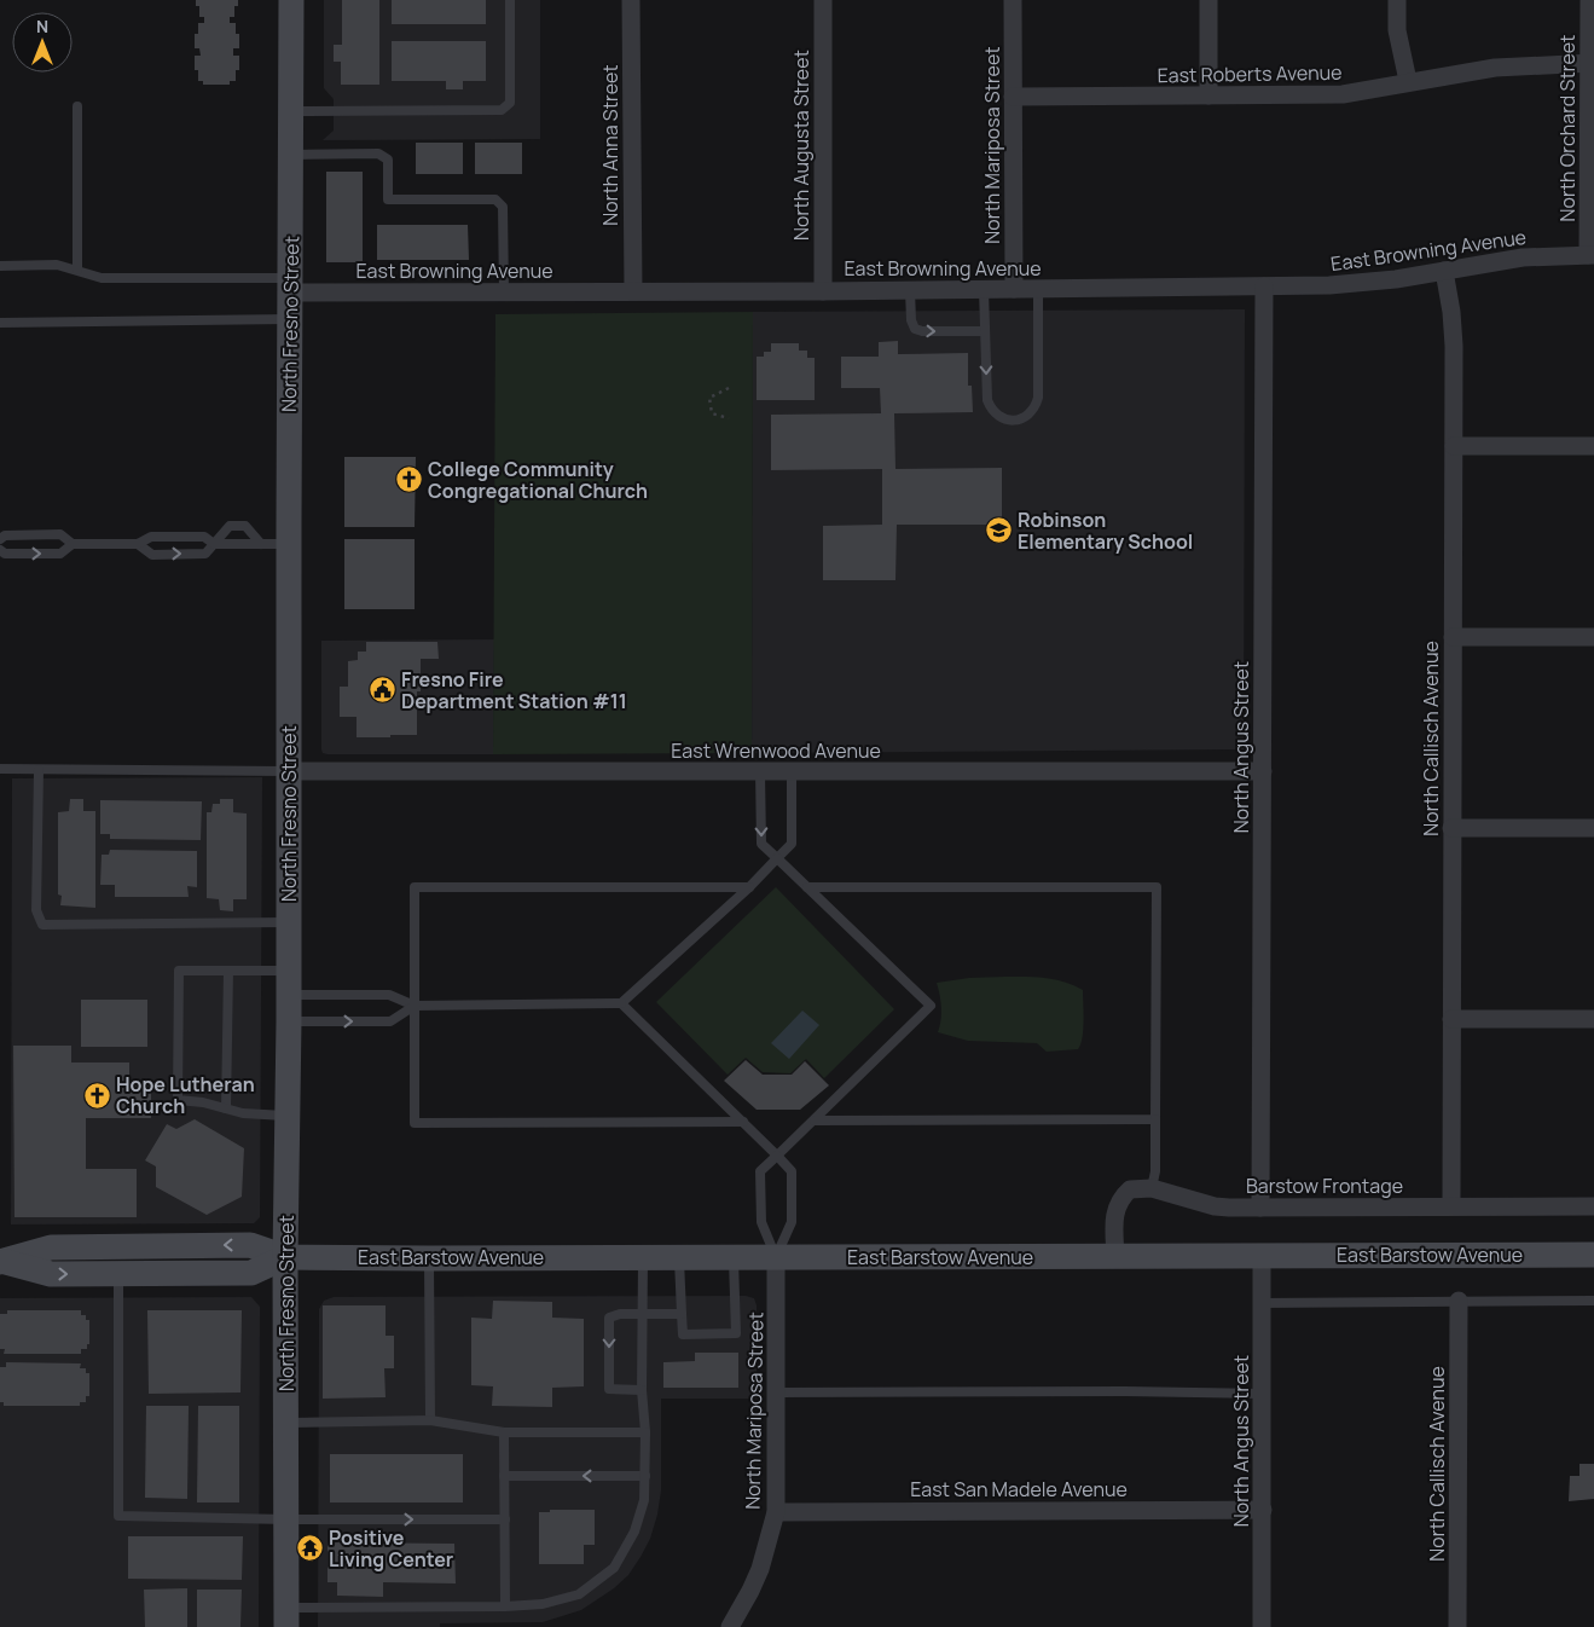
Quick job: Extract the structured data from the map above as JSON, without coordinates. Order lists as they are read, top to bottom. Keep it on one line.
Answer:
{"streets":{"main road":["North Fresno Street","East Barstow Avenue"],"street":["East Roberts Avenue","North Orchard Street","North Anna Street","North Augusta Street","North Mariposa Street","East Browning Avenue","North Callisch Avenue","North Angus Street","East Wrenwood Avenue","Barstow Frontage","East San Madele Avenue"]},"crossings":[["East Roberts Avenue","North Orchard Street"],["East Roberts Avenue","North Mariposa Street"],["North Orchard Street","East Browning Avenue"],["North Anna Street","East Browning Avenue"],["North Augusta Street","East Browning Avenue"],["North Mariposa Street","East Browning Avenue"],["North Mariposa Street","East Barstow Avenue"],["North Mariposa Street","East San Madele Avenue"],["East Browning Avenue","North Fresno Street"],["East Browning Avenue","North Callisch Avenue"],["East Browning Avenue","North Angus Street"],["North Fresno Street","East Wrenwood Avenue"],["North Fresno Street","East Barstow Avenue"],["North Callisch Avenue","Barstow Frontage"],["North Angus Street","East Wrenwood Avenue"],["North Angus Street","Barstow Frontage"],["North Angus Street","East Barstow Avenue"],["North Angus Street","East San Madele Avenue"]],"places":{"church":["College Community Congregational Church","Hope Lutheran Church"],"school or university":["Robinson Elementary School"],"public building":["Fresno Fire Department Station #11"],"temple":["Positive Living Center"]},"north":"top"}
